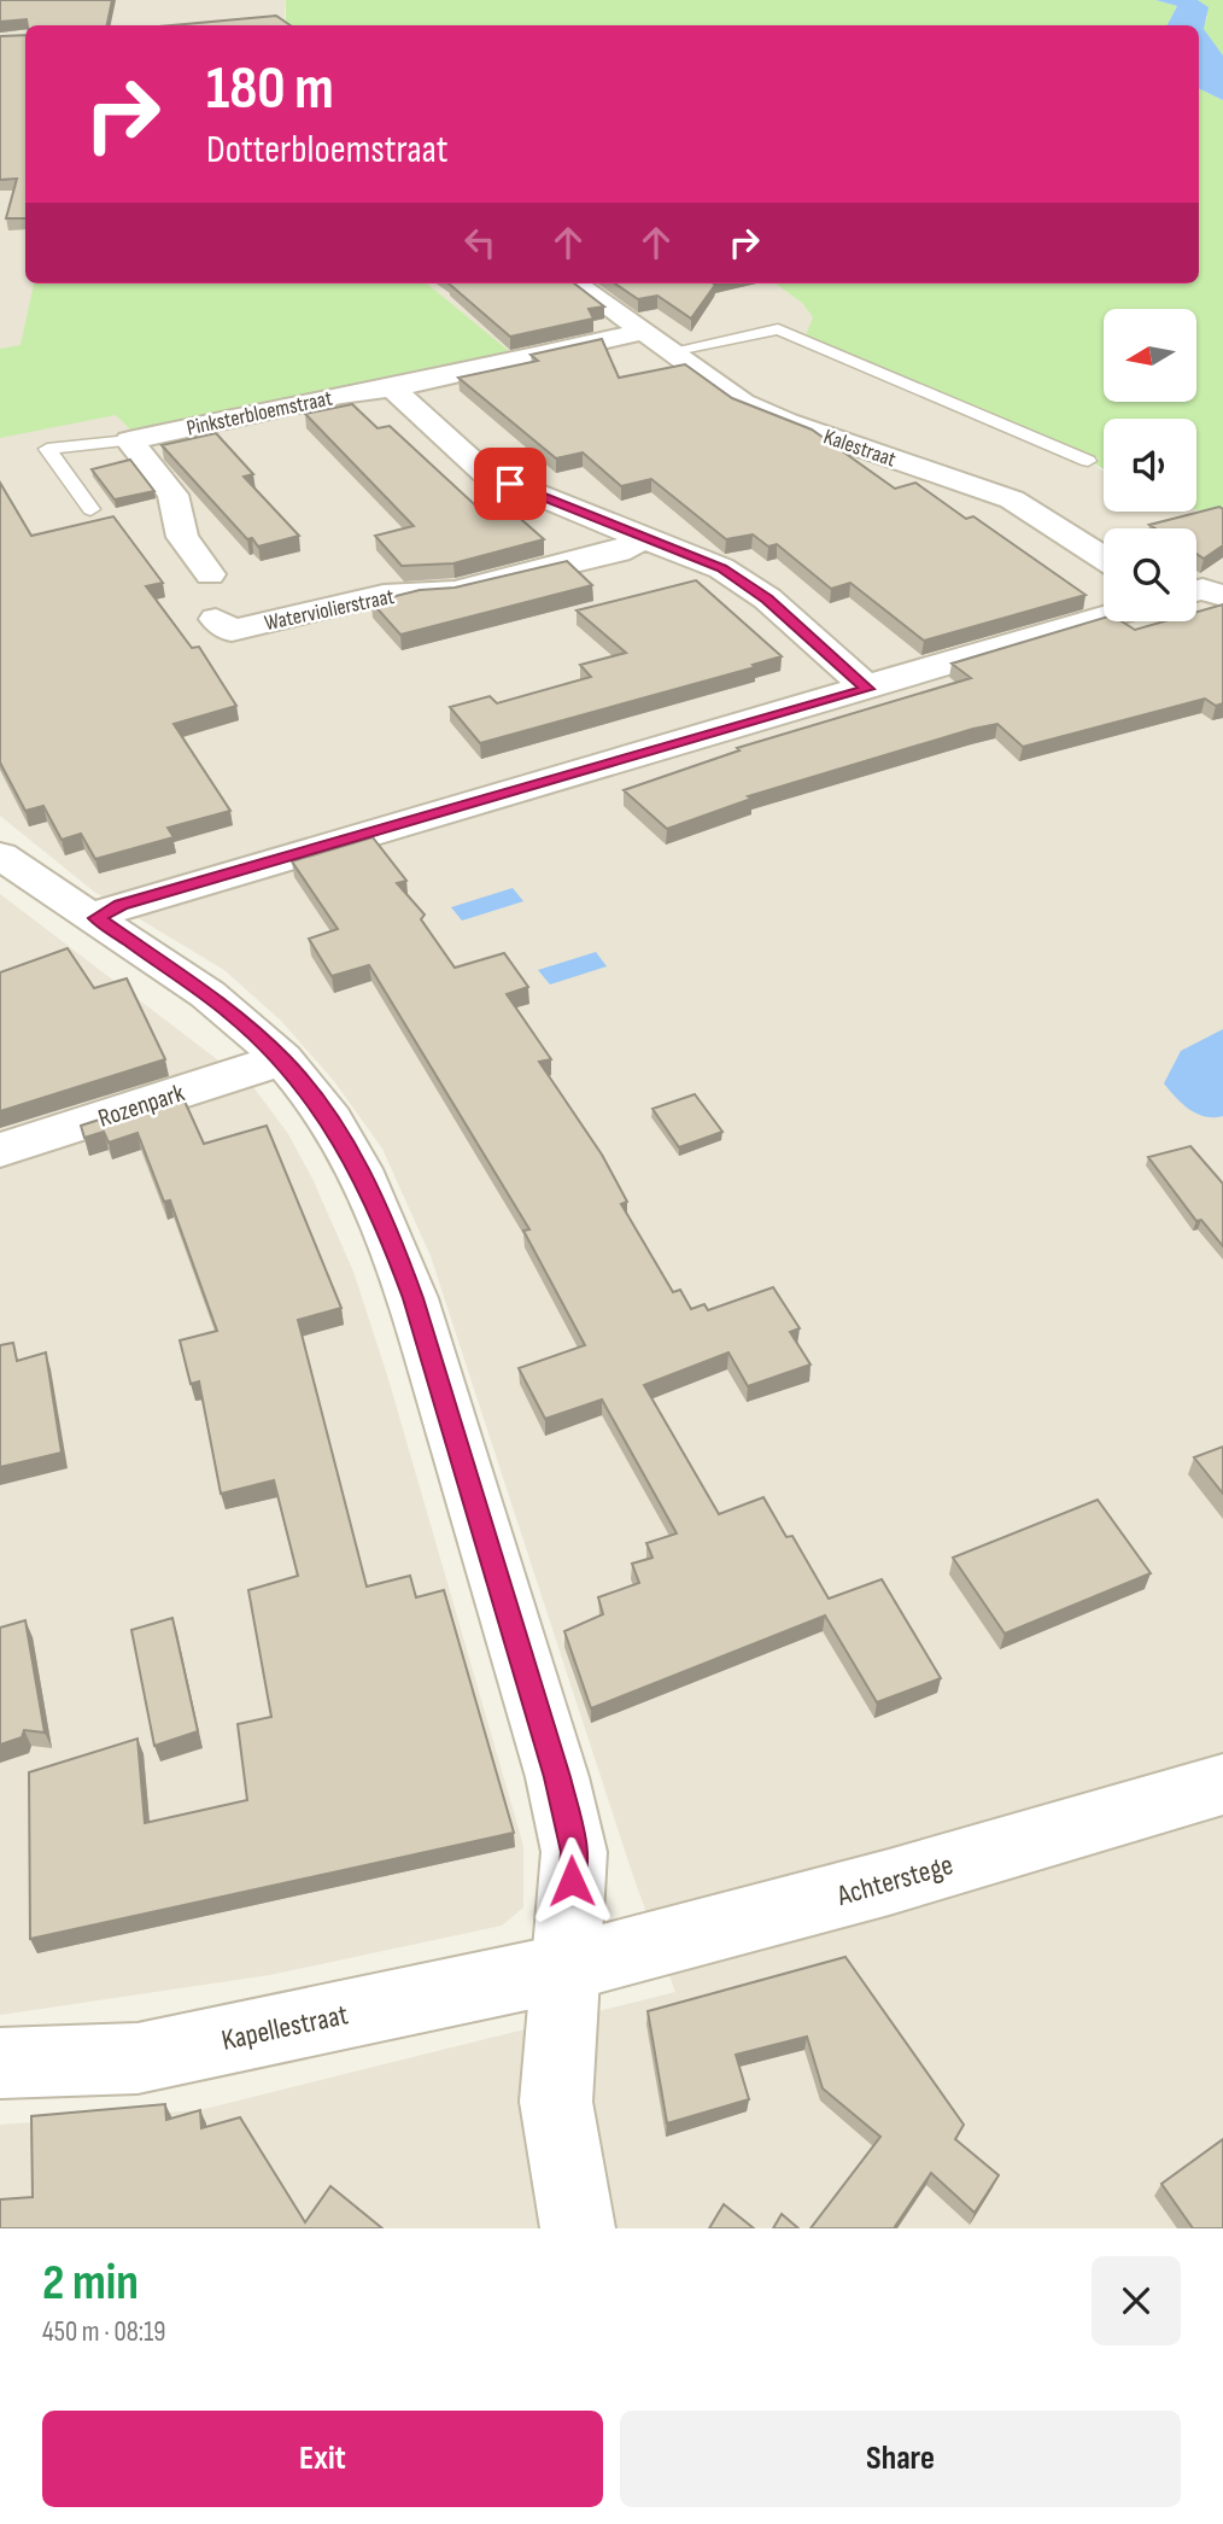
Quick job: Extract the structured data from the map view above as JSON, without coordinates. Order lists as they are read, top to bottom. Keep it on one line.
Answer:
{"streets":{"street":["Pinksterbloemstraat","Kalestraat","Waterviolierstraat","Rozenpark","Achterstege","Kapellestraat"]},"crossings":[["Pinksterbloemstraat","Kalestraat"],["Achterstege","Kapellestraat"]],"north":"left","page":{"turn":["180 m","Dotterbloemstraat"],"heading":["2 min","450 m · 08:19"],"buttons":["Exit","Share"]}}
